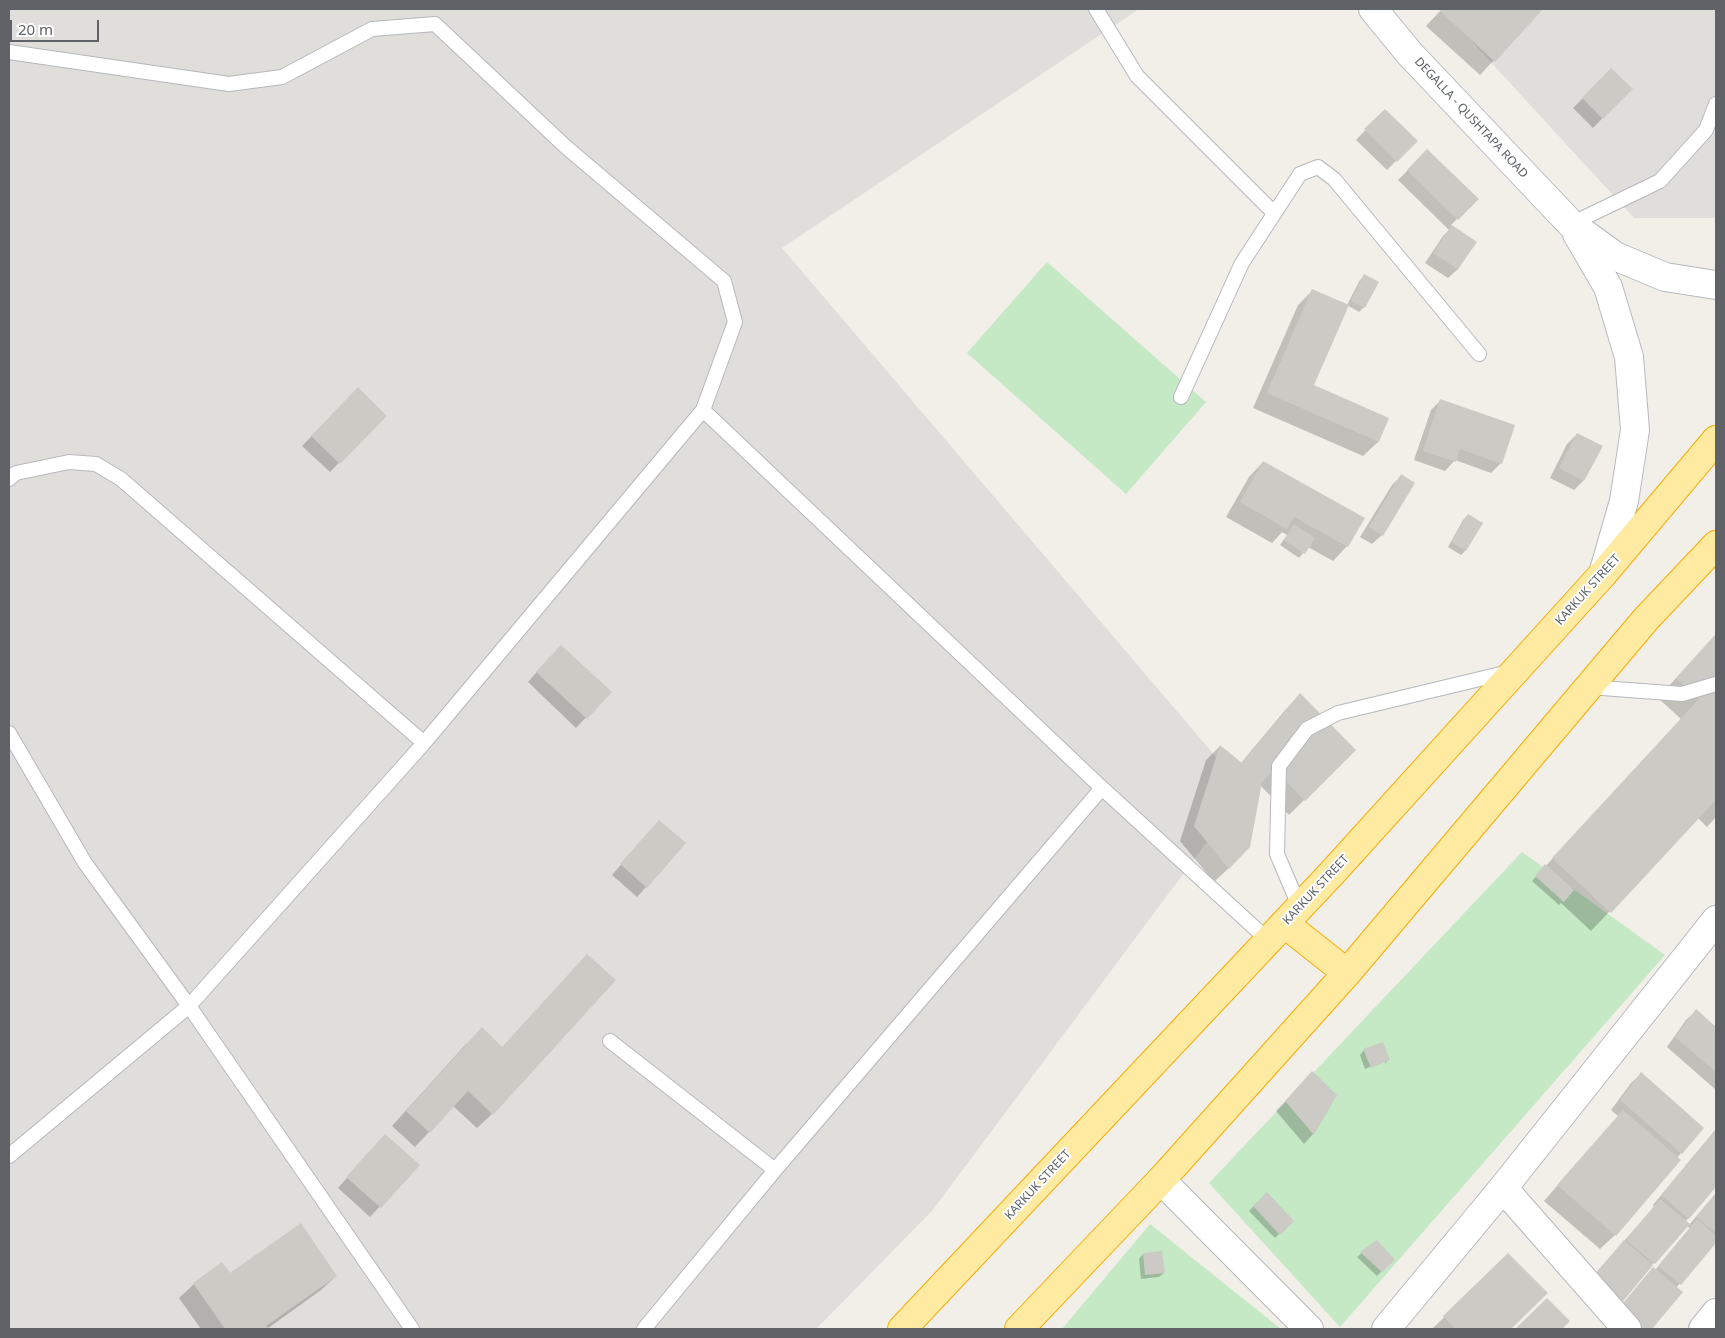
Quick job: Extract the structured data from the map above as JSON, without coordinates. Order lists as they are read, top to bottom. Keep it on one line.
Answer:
{"streets":{"highway":["KARKUK STREET"],"street":["DEGALLA - QUSHTAPA ROAD"]},"scale_bar":"20 m"}
